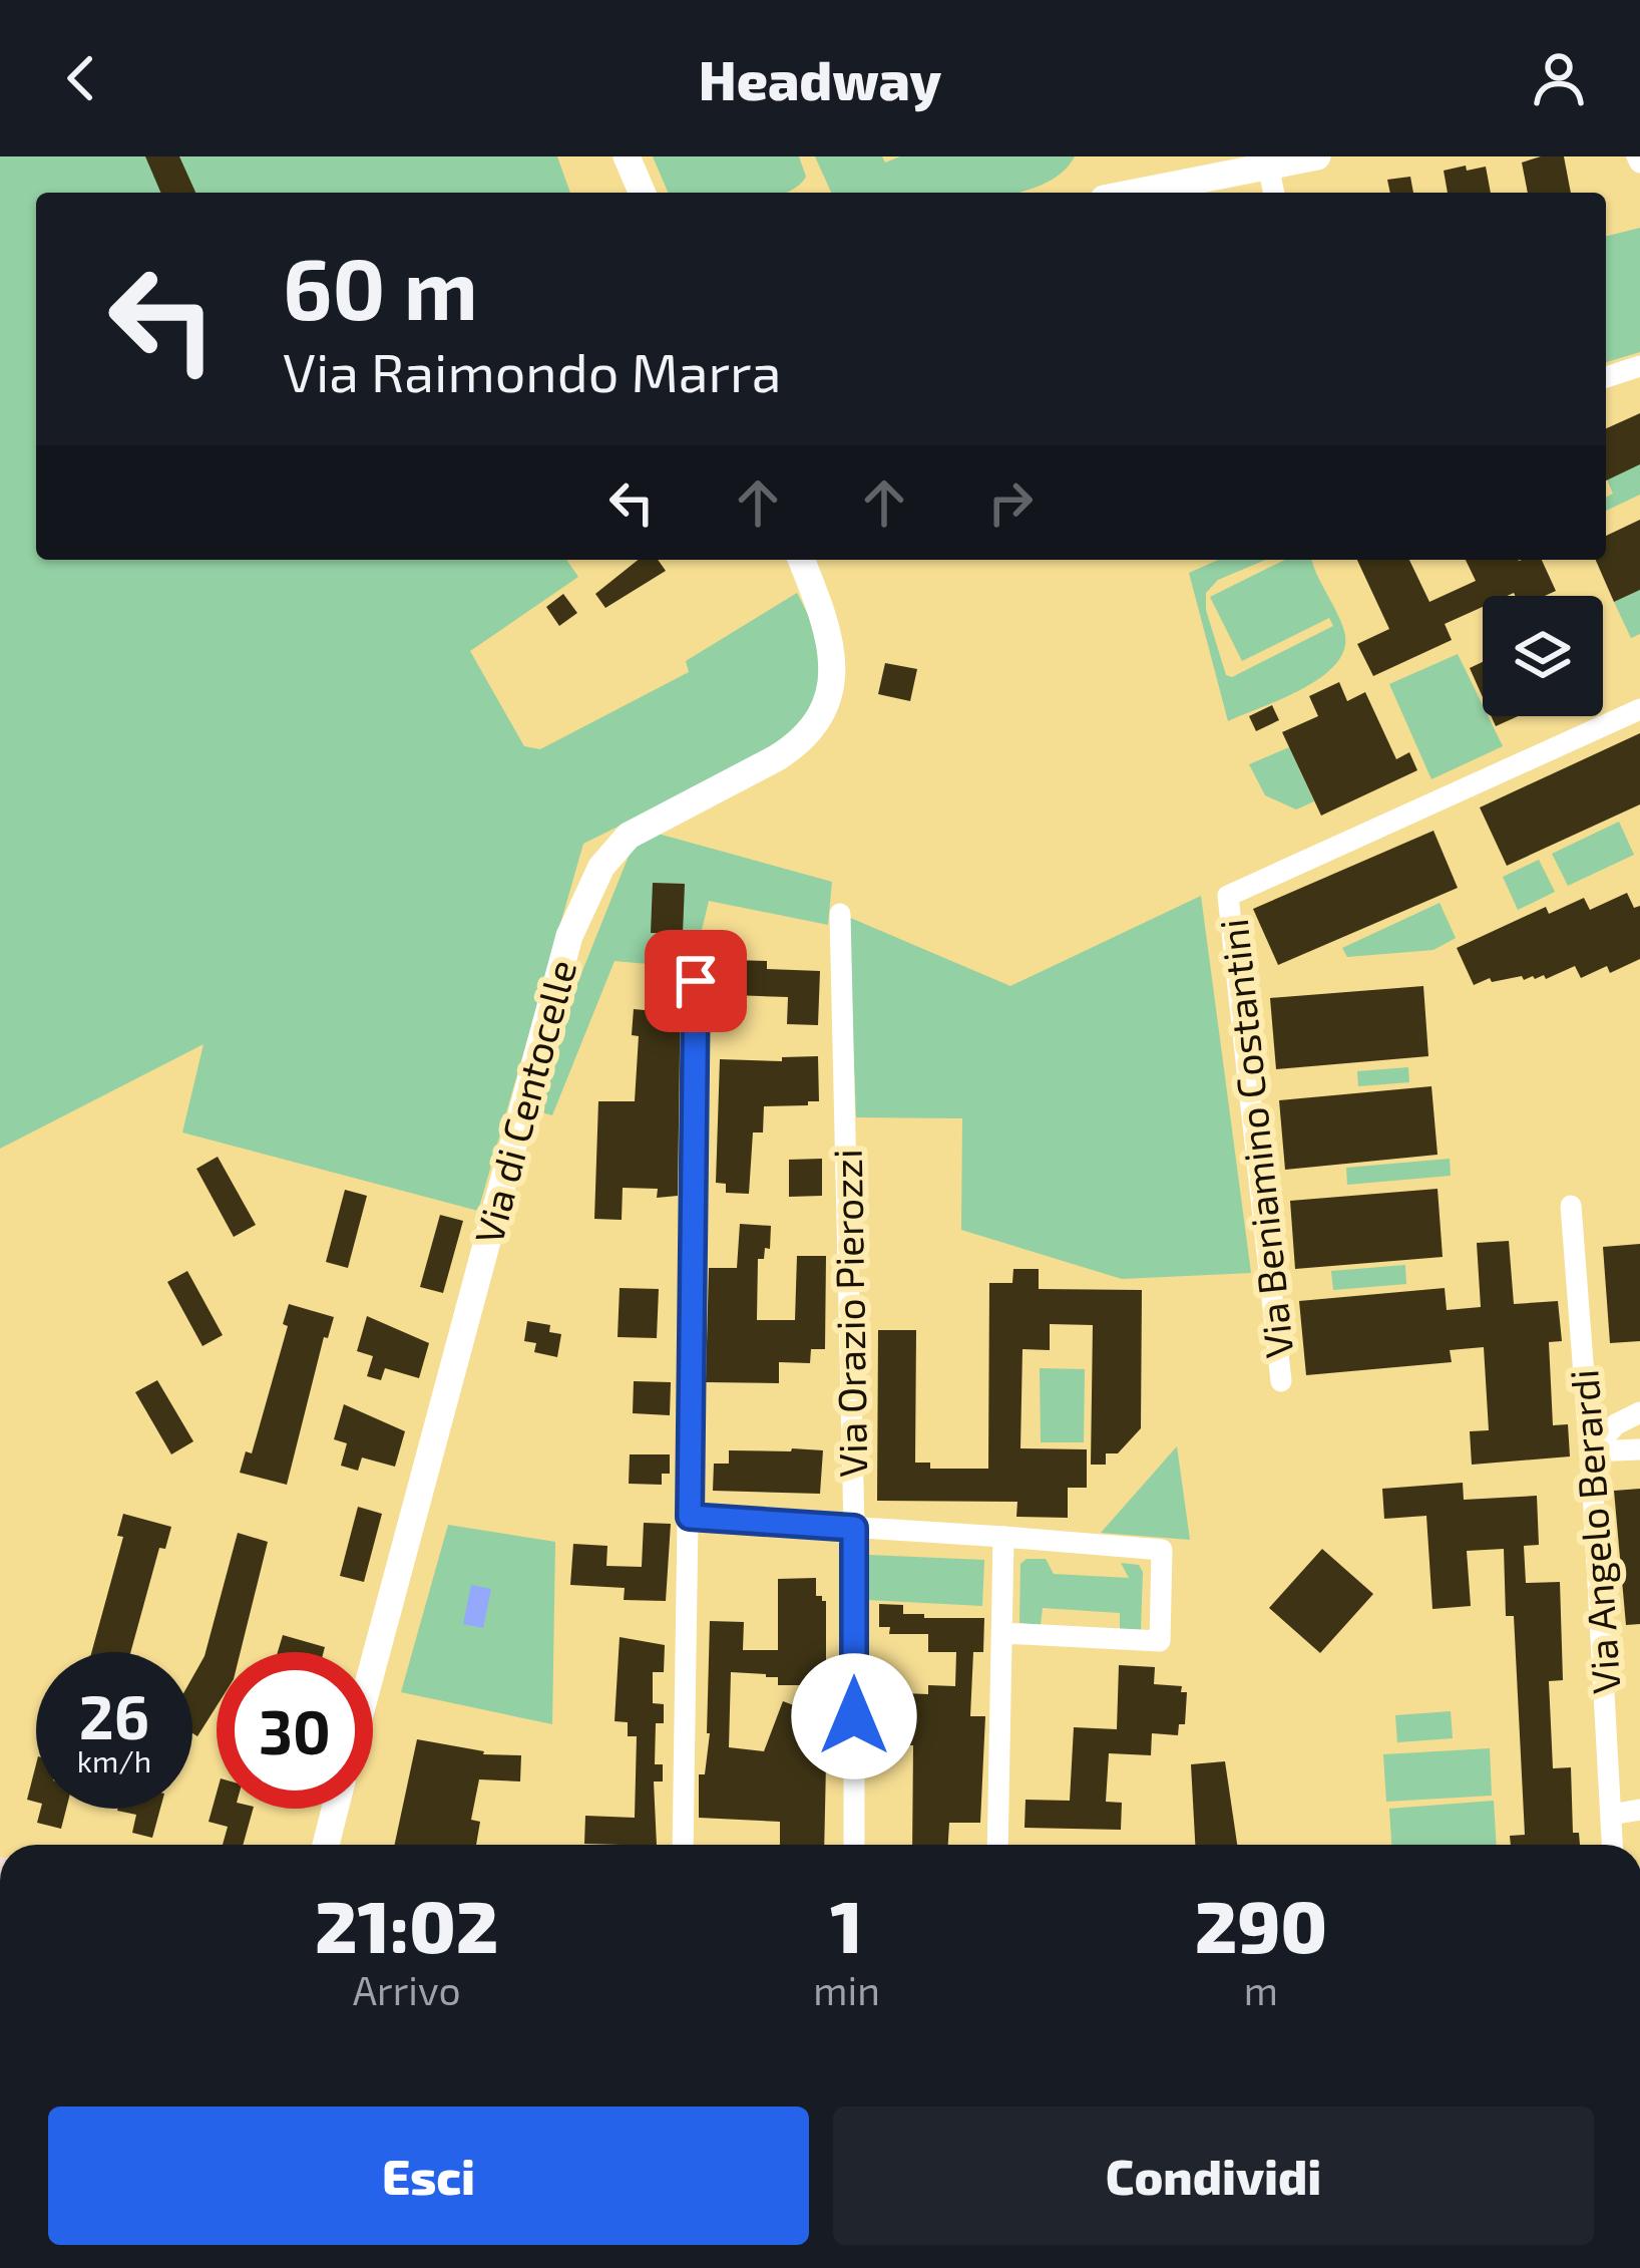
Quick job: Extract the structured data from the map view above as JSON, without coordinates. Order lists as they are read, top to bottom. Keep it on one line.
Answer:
{"streets":{"street":["Via di Centocelle","Via Beniamino Costantini","Via Orazio Pierozzi","Via Angelo Berardi"]},"page":{"header":"Headway","turn":["60 m","Via Raimondo Marra"],"speed":"26 km/h","limit":"30","eta":["21:02","Arrivo","1","min","290","m"],"buttons":["Esci","Condividi"]}}
